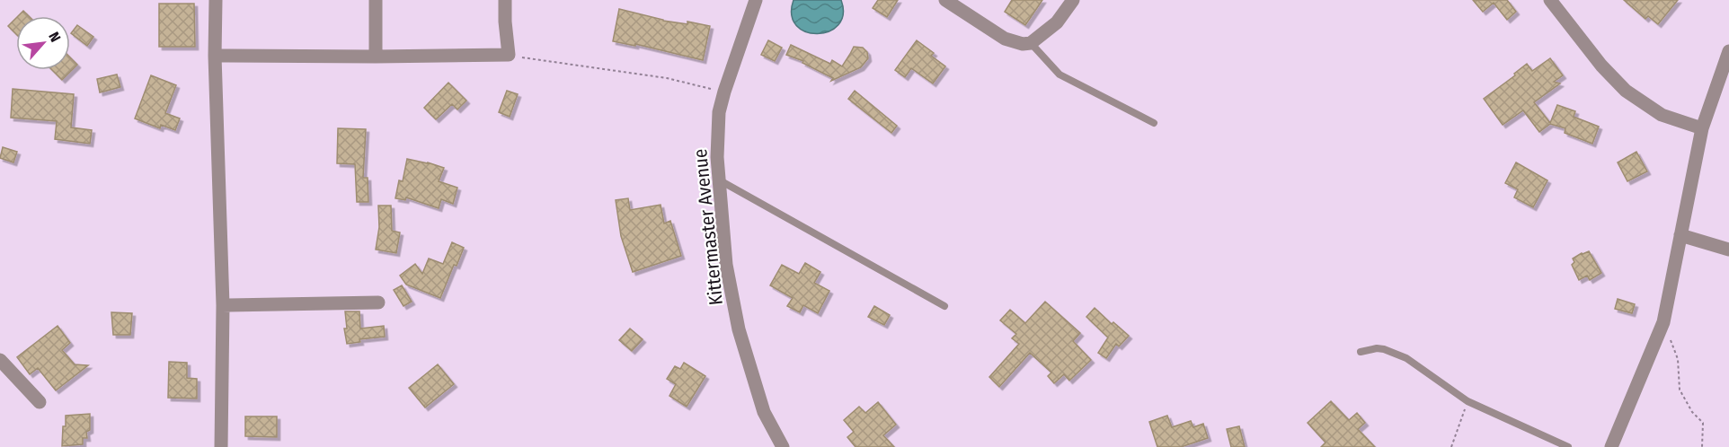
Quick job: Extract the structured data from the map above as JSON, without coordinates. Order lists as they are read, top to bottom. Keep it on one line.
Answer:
{"streets":{"street":["Kittermaster Avenue"]},"north":"top right"}
